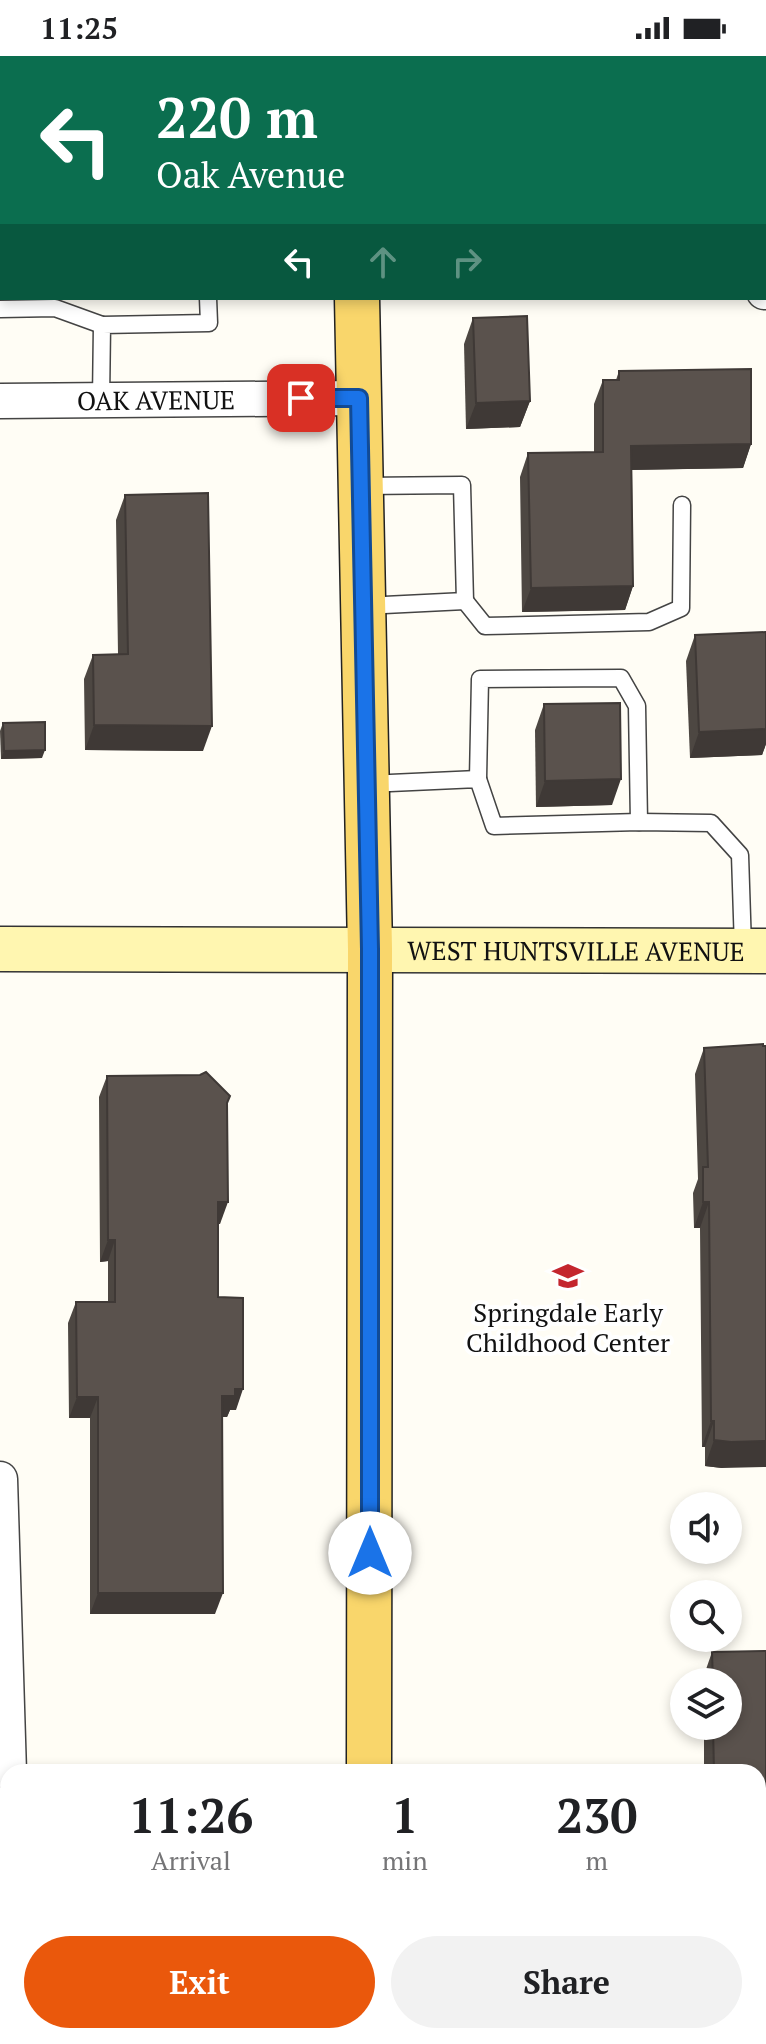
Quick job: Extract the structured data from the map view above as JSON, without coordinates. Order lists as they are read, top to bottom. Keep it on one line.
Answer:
{"streets":{"main road":["WEST HUNTSVILLE AVENUE"],"street":["OAK AVENUE"]},"places":{"school or university":["Springdale Early Childhood Center"]},"page":{"status":"11:25","turn":["220 m","Oak Avenue"],"eta":["11:26","Arrival","1","min","230","m"],"buttons":["Exit","Share"]}}
